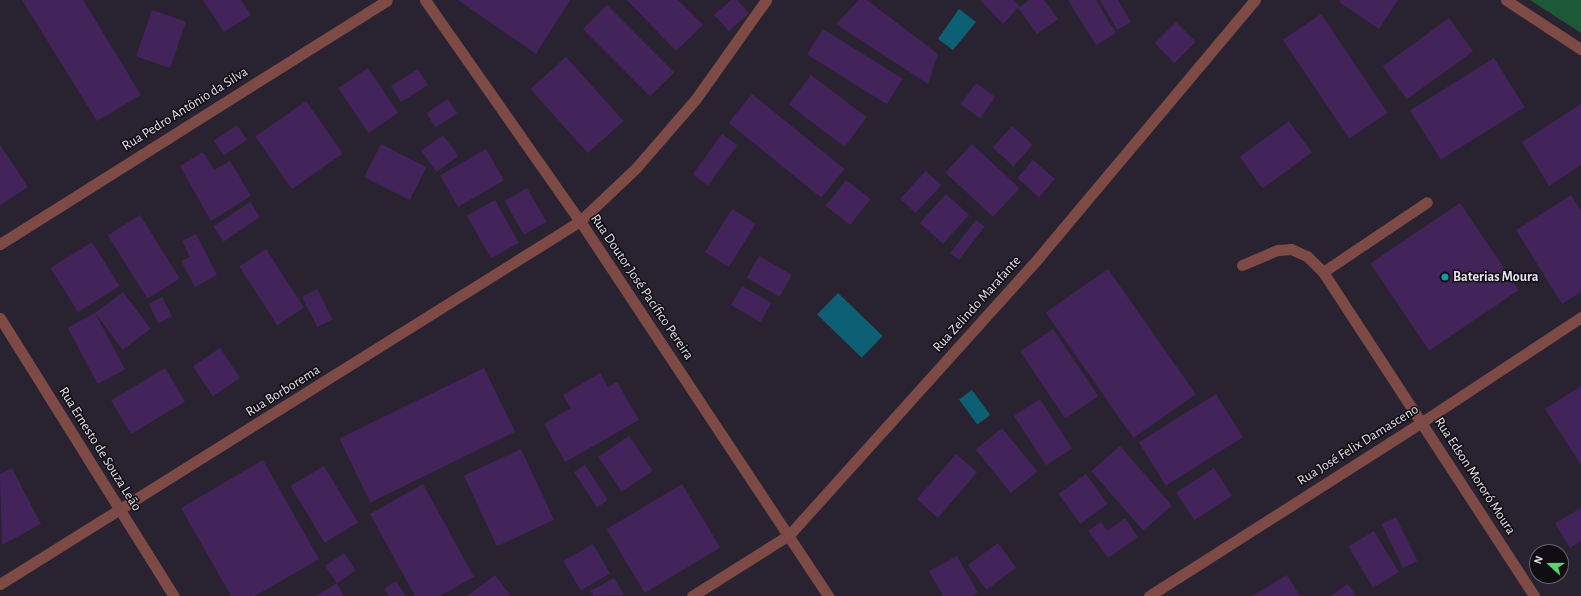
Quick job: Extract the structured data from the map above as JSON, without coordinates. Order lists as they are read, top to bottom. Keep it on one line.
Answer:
{"streets":{"street":["Rua Pedro Antônio da Silva","Rua Doutor José Pacífico Pereira","Rua Zelindo Marafante","Rua Borborema","Rua José Felix Damasceno","Rua Ernesto de Souza Leão","Rua Edson Mororó Moura"]},"crossings":[["Rua Doutor José Pacífico Pereira","Rua Zelindo Marafante"],["Rua Doutor José Pacífico Pereira","Rua Borborema"],["Rua Borborema","Rua Ernesto de Souza Leão"],["Rua José Felix Damasceno","Rua Edson Mororó Moura"]],"places":["Baterias Moura"],"north":"left"}
